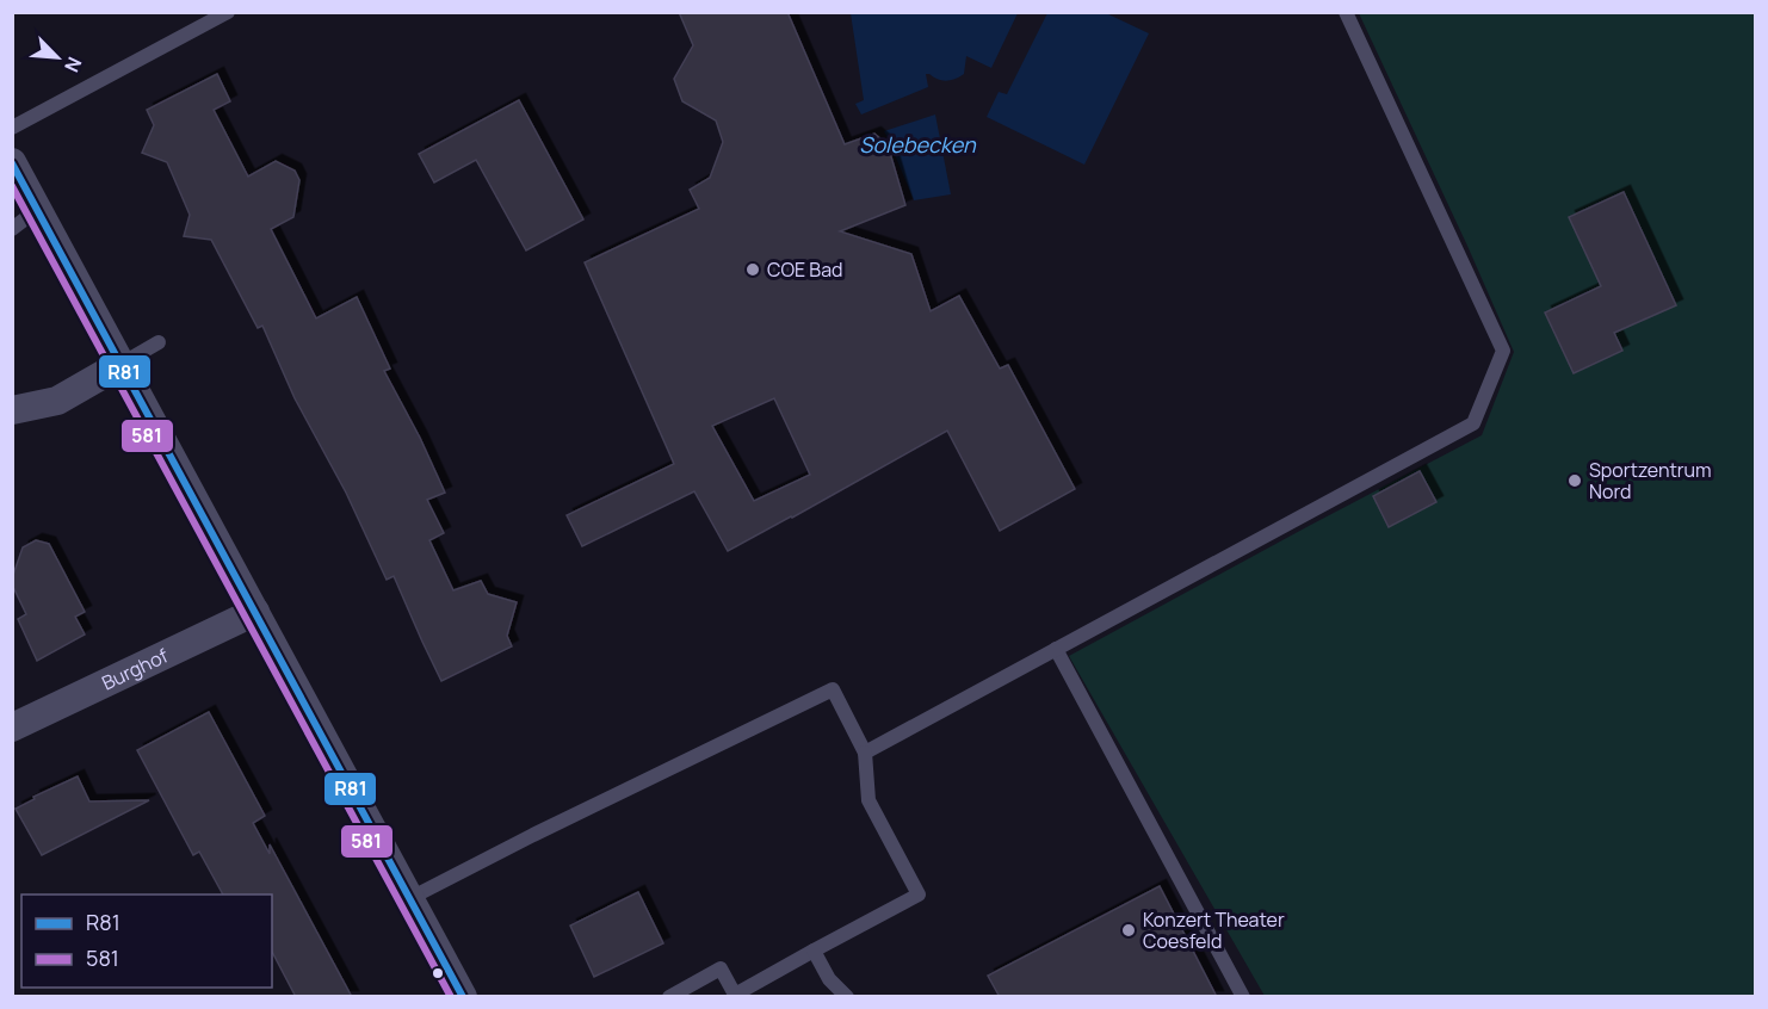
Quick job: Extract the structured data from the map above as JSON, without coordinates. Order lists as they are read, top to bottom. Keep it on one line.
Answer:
{"streets":{"street":["Burghof"]},"water":["Solebecken"],"places":["COE Bad","Sportzentrum Nord","Konzert Theater Coesfeld"],"lines":["transit line R81","transit line 581"],"legend":["R81","581"],"north":"bottom right"}
